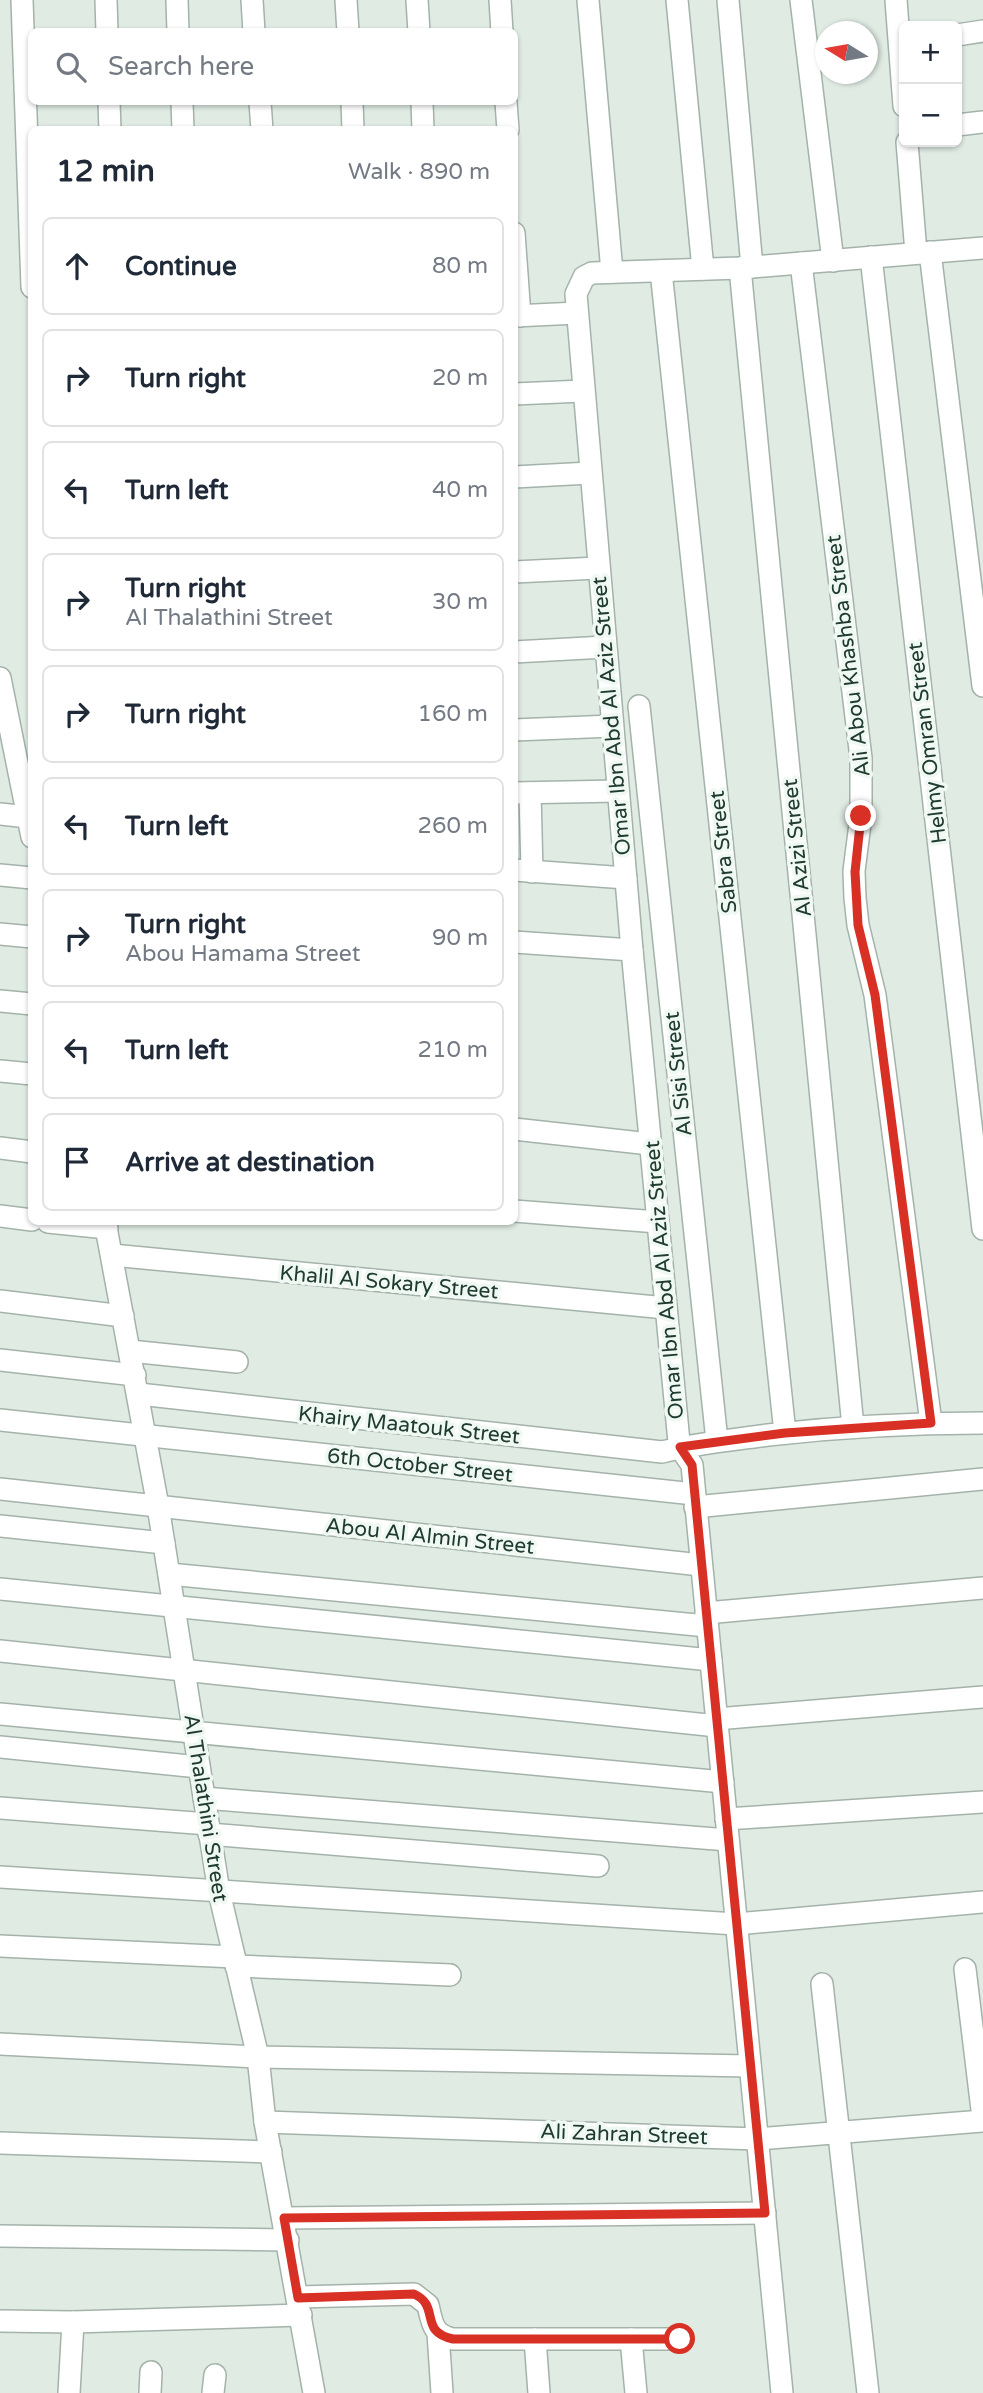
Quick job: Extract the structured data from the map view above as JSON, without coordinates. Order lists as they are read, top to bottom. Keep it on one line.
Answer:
{"streets":{"street":["Ali Abou Khashba Street","Omar Ibn Abd Al Aziz Street","Helmy Omran Street","Al Azizi Street","Sabra Street","Al Sisi Street","Khalil Al Sokary Street","Khairy Maatouk Street","6th October Street","Abou Al Almin Street","Al Thalathini Street","Ali Zahran Street"]},"crossings":[["Ali Abou Khashba Street","Khairy Maatouk Street"],["Omar Ibn Abd Al Aziz Street","Khalil Al Sokary Street"],["Omar Ibn Abd Al Aziz Street","Khairy Maatouk Street"],["Omar Ibn Abd Al Aziz Street","6th October Street"],["Omar Ibn Abd Al Aziz Street","Abou Al Almin Street"],["Omar Ibn Abd Al Aziz Street","Ali Zahran Street"],["Al Azizi Street","Khairy Maatouk Street"],["Sabra Street","Khairy Maatouk Street"],["Al Sisi Street","Khairy Maatouk Street"],["Khalil Al Sokary Street","Al Thalathini Street"],["Khairy Maatouk Street","Al Thalathini Street"],["6th October Street","Al Thalathini Street"],["Abou Al Almin Street","Al Thalathini Street"],["Al Thalathini Street","Ali Zahran Street"]],"north":"left","page":{"map_buttons":["+","−"],"search":"Search here","heading":["12 min","Walk · 890 m"],"list":[["Continue","80 m"],["Turn right","20 m"],["Turn left","40 m"],["Turn right","Al Thalathini Street","30 m"],["Turn right","160 m"],["Turn left","260 m"],["Turn right","Abou Hamama Street","90 m"],["Turn left","210 m"],"Arrive at destination"]}}
